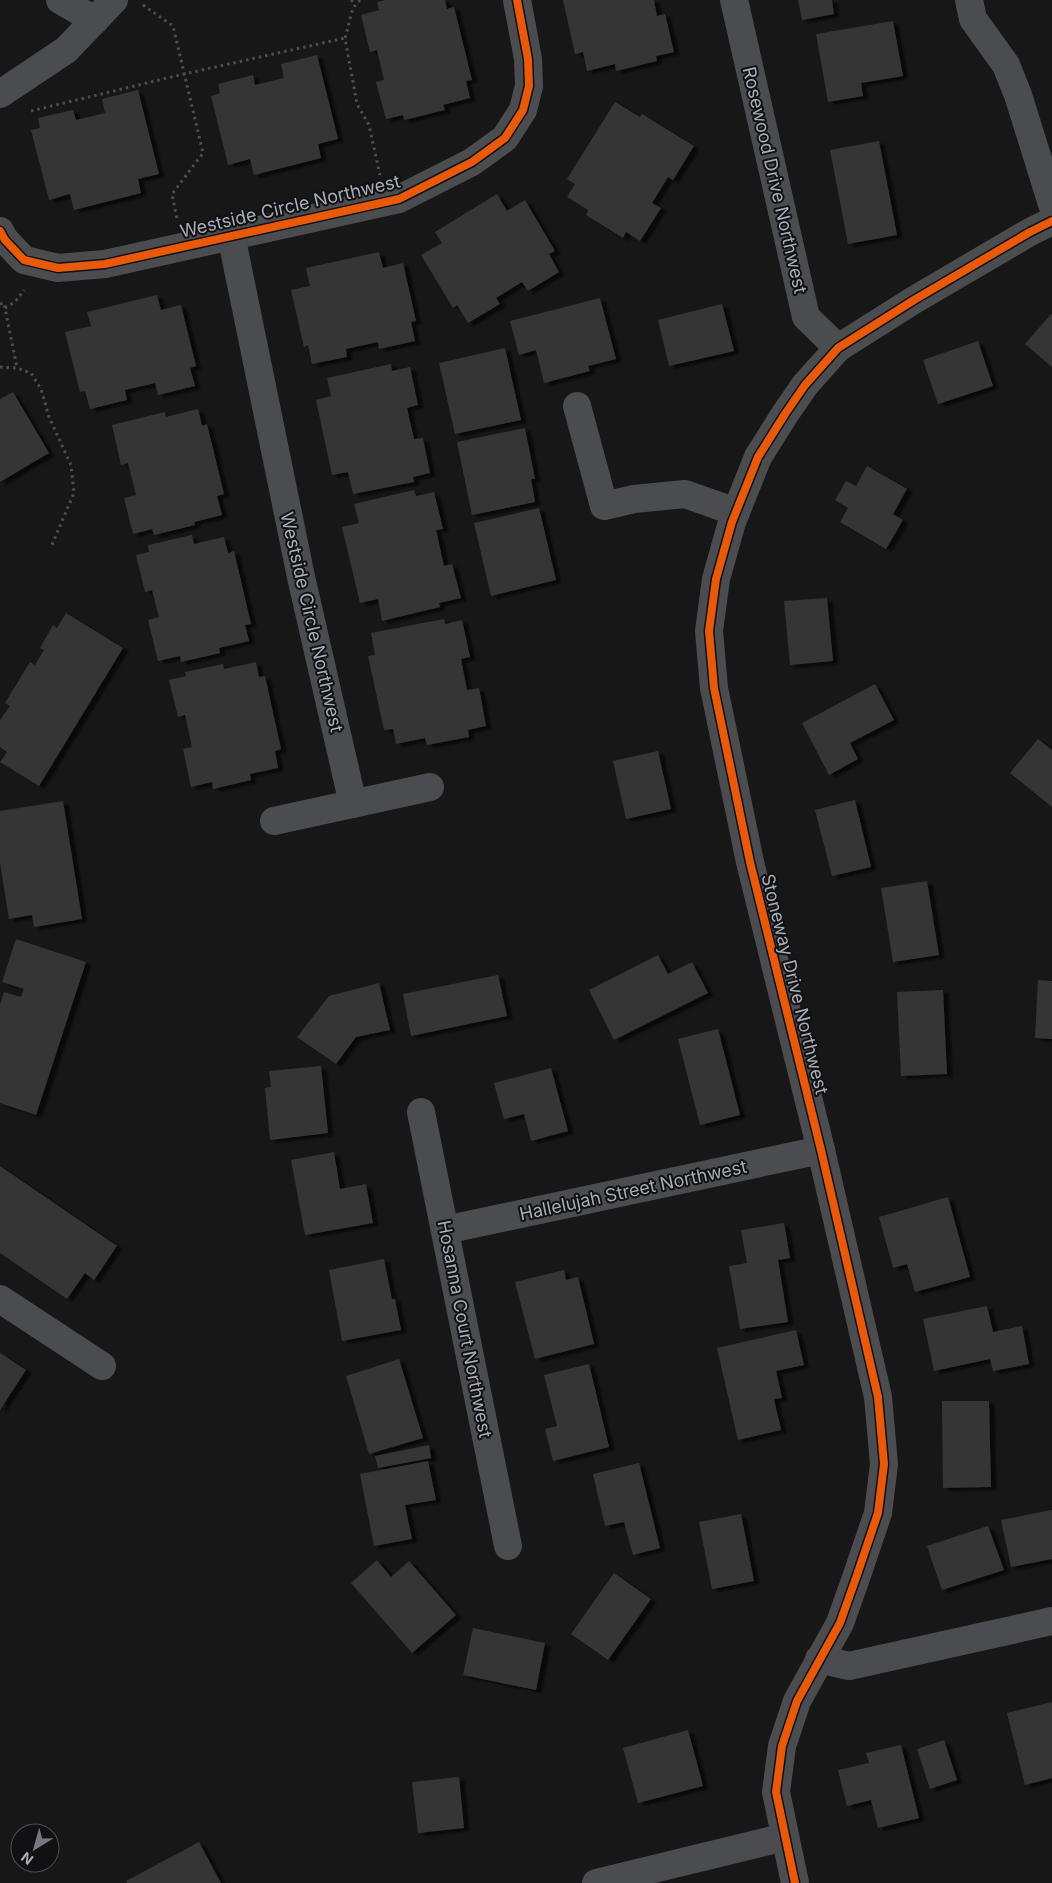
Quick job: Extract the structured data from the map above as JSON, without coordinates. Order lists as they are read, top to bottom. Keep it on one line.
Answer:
{"streets":{"street":["Rosewood Drive Northwest","Westside Circle Northwest","Stoneway Drive Northwest","Hallelujah Street Northwest","Hosanna Court Northwest"]},"crossings":[["Rosewood Drive Northwest","Stoneway Drive Northwest"],["Stoneway Drive Northwest","Hallelujah Street Northwest"],["Hallelujah Street Northwest","Hosanna Court Northwest"]],"north":"bottom left"}
